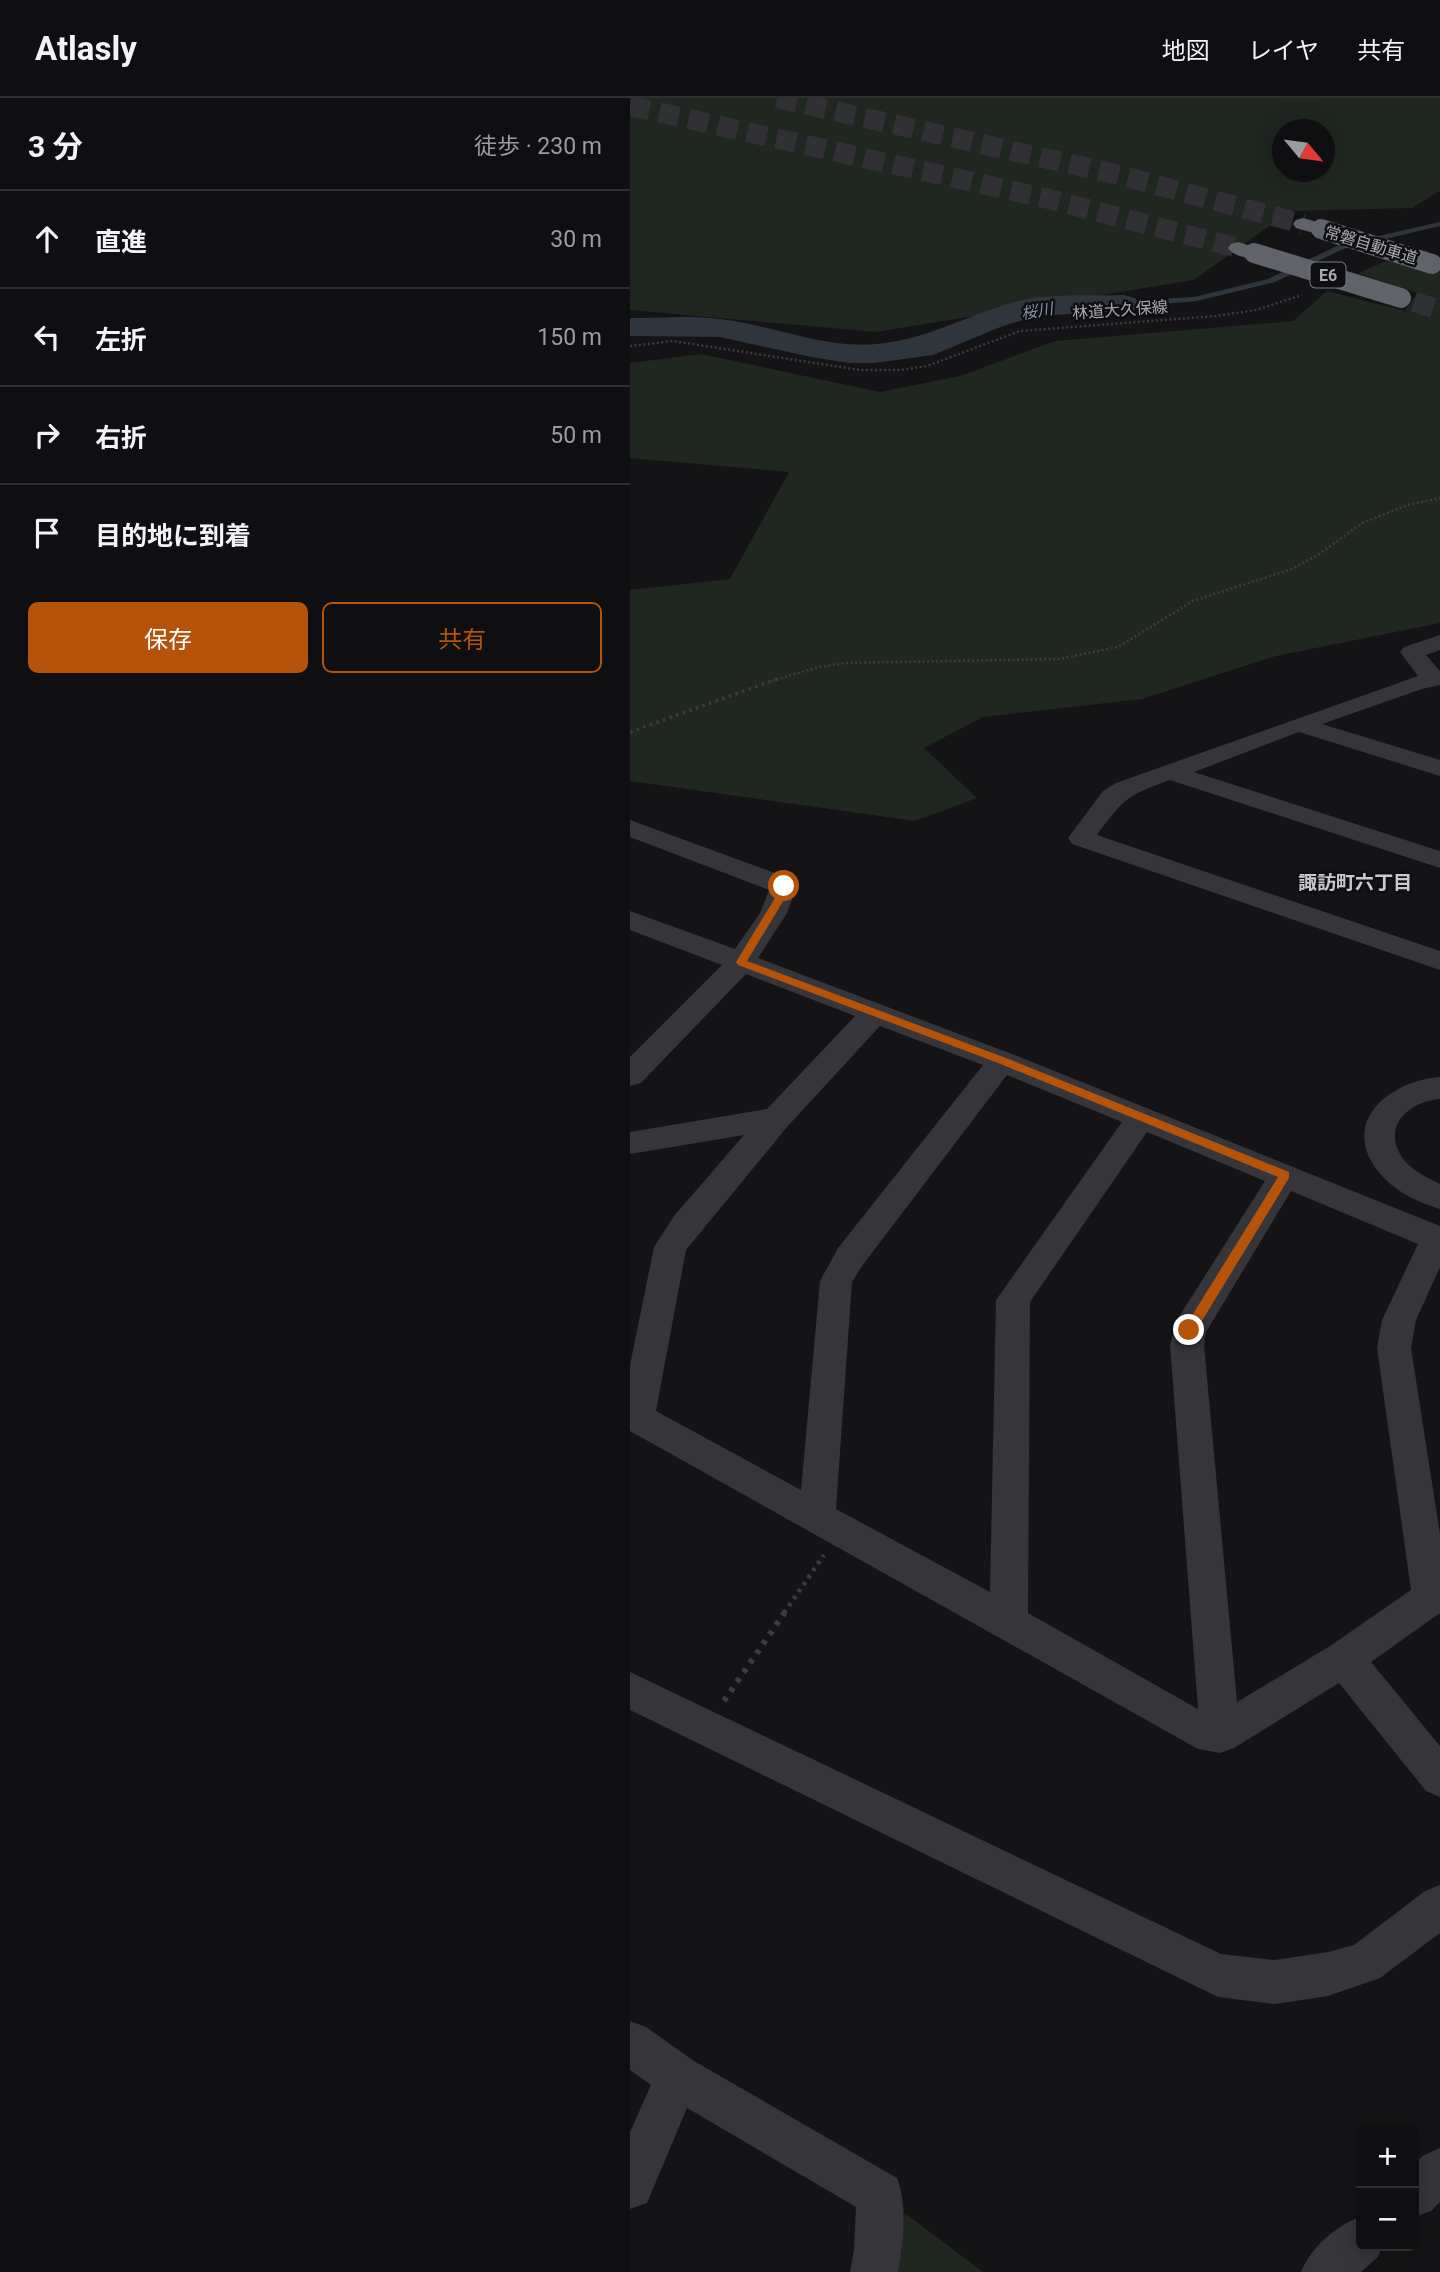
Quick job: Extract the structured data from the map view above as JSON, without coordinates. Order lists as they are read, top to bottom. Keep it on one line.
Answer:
{"streets":{"highway":["常磐自動車道","E6"],"path":["林道大久保線"]},"districts":["諏訪町六丁目"],"water":["桜川"],"north":"bottom right","page":{"header":"Atlasly","nav":["地図","レイヤ","共有"],"heading":["3 分","徒歩 · 230 m"],"list":[["直進","30 m"],["左折","150 m"],["右折","50 m"],"目的地に到着"],"buttons":["保存","共有"],"map_buttons":["+","−"]}}
